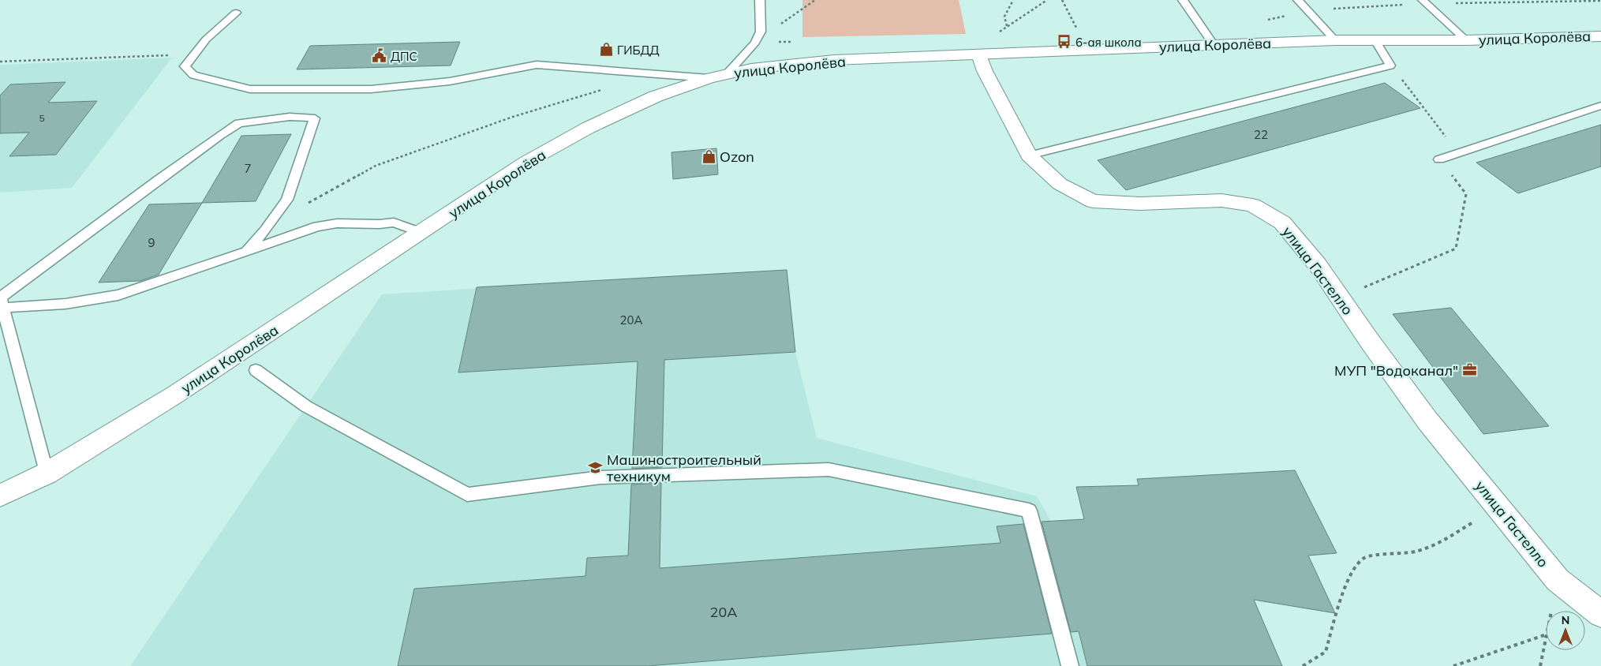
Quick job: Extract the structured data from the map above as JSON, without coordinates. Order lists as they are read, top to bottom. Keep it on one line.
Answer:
{"streets":{"main road":["улица Королёва","улица Гастелло"]},"crossings":[["улица Королёва","улица Гастелло"]],"places":{"bus stop":["6-ая школа"],"shop":["ГИБДД","Ozon"],"public building":["ДПС"],"office":["МУП \"Водоканал\""],"school or university":["Машиностроительный техникум"]},"house_numbers":["5","22","7","9","20А","20А"],"north":"top"}
